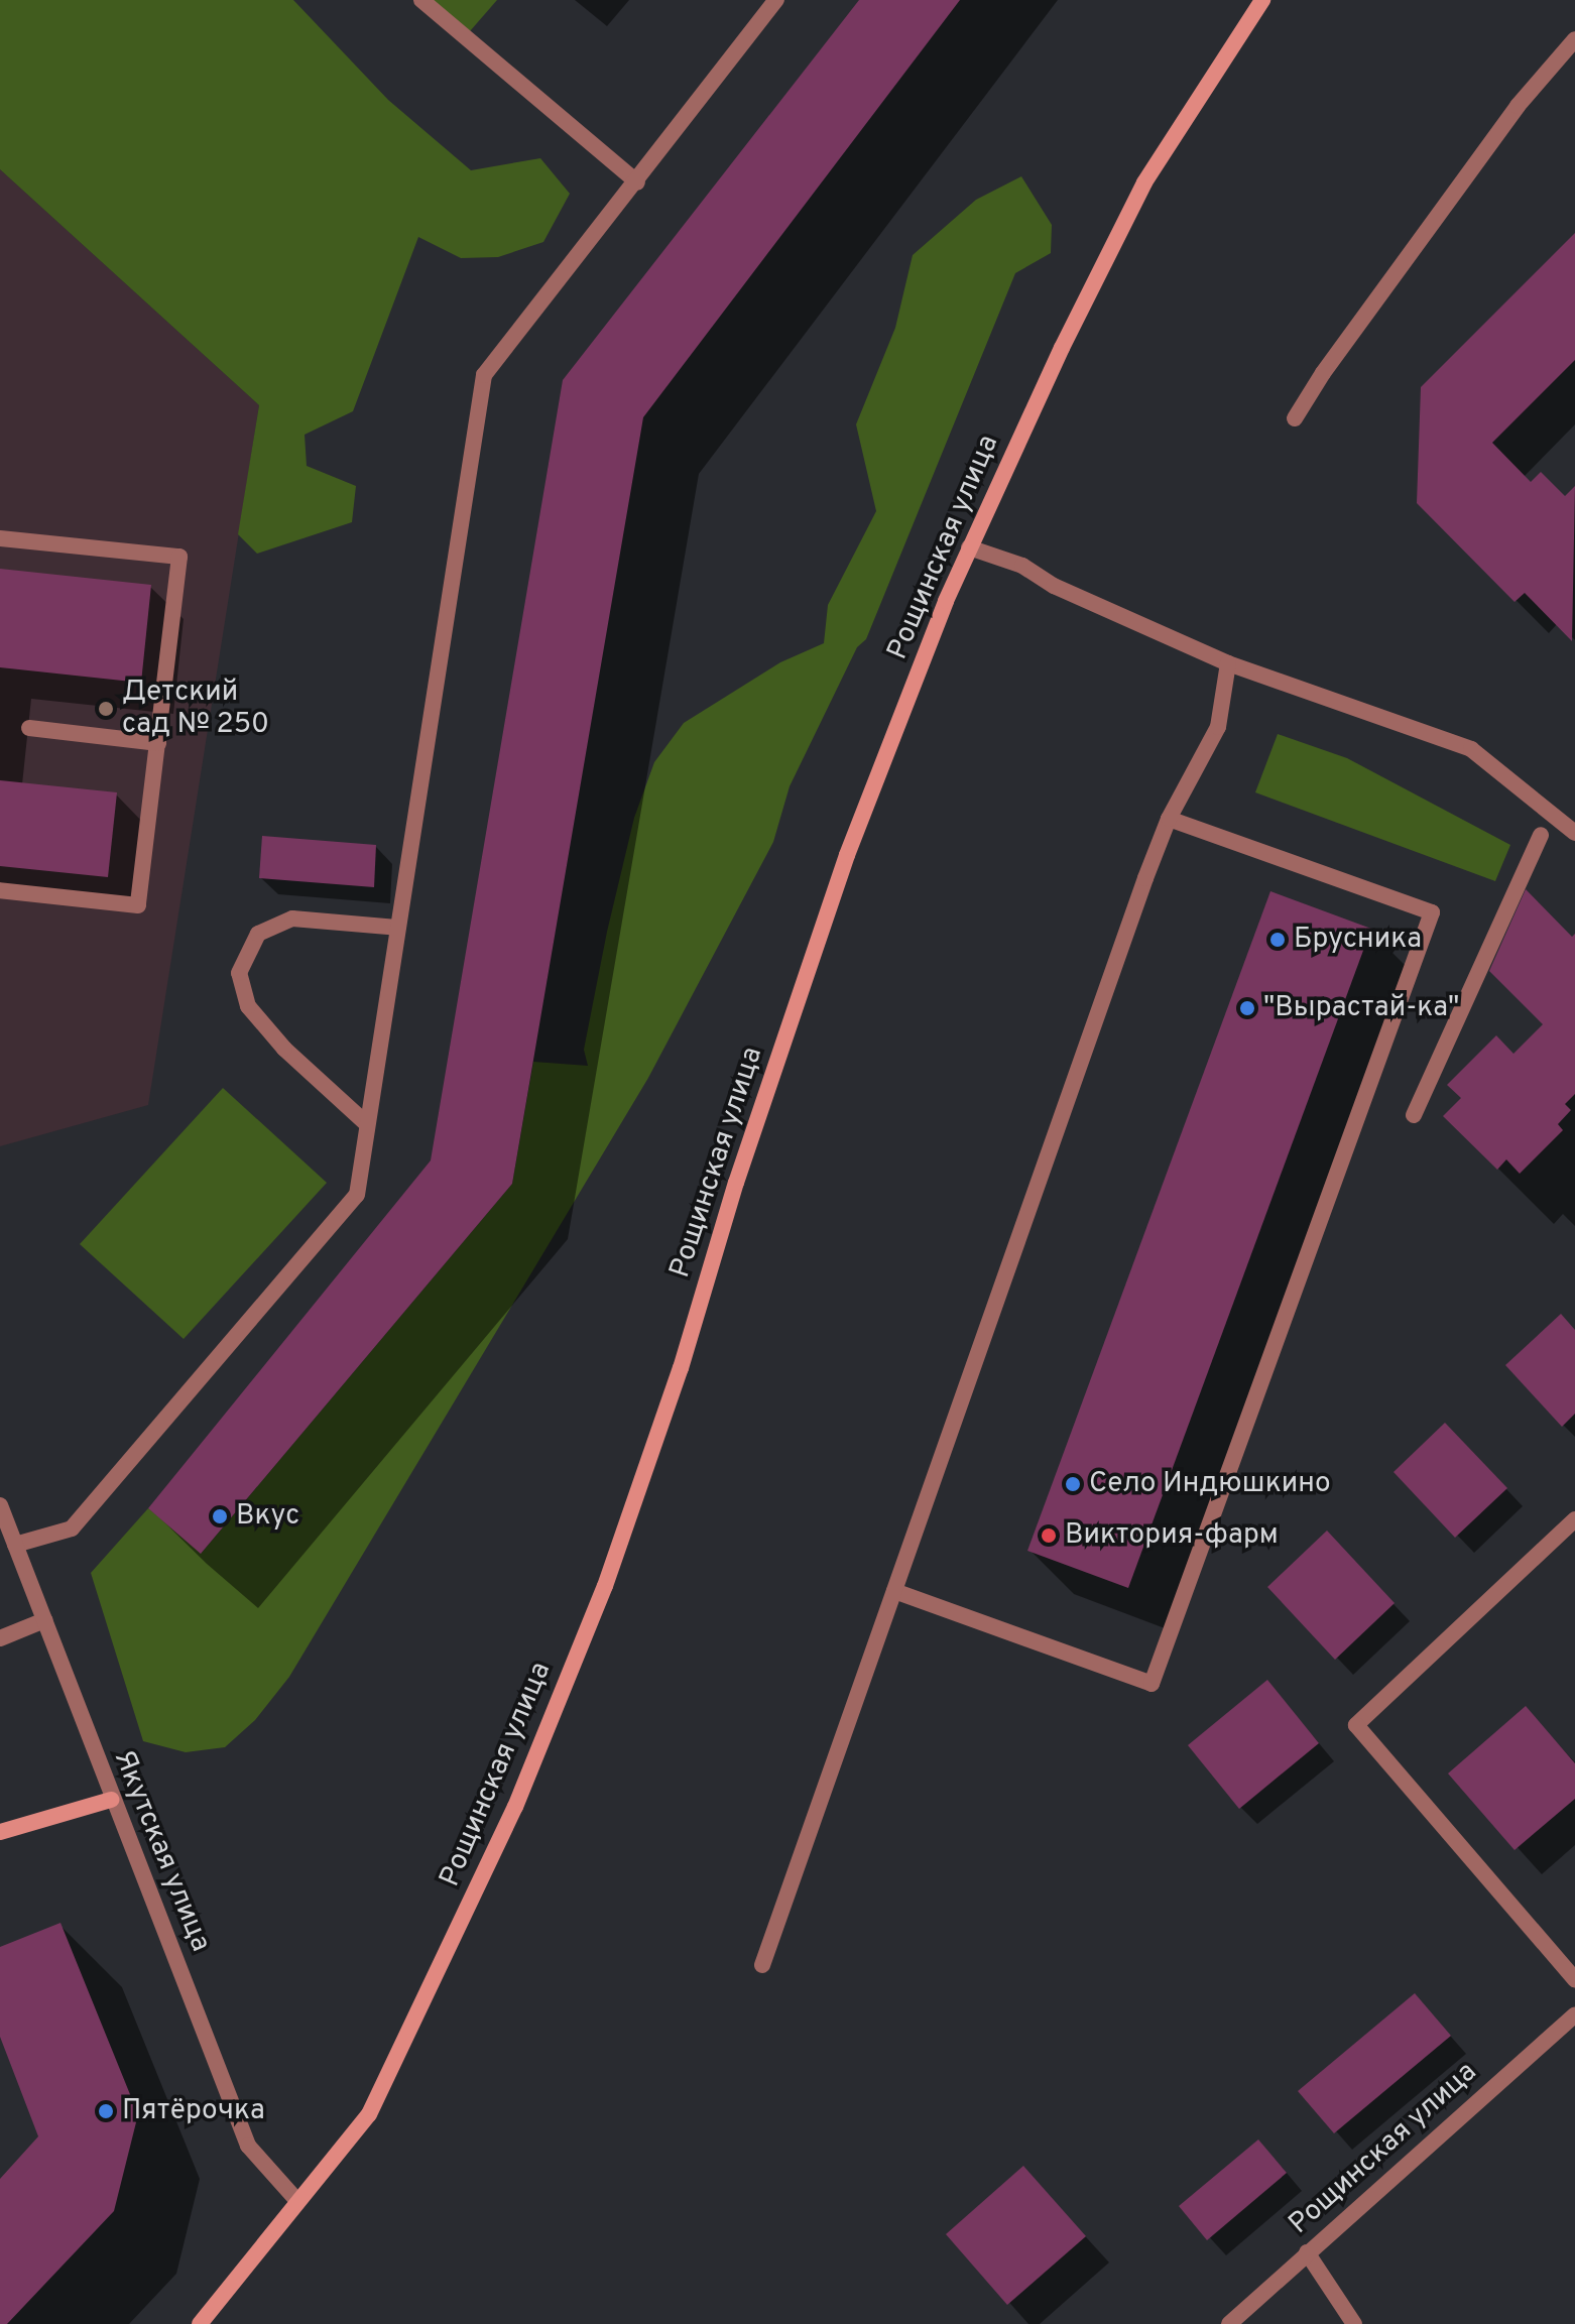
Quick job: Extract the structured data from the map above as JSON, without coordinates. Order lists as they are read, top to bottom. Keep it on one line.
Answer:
{"streets":{"street":["Рощинская улица","Якутская улица"]},"crossings":[["Рощинская улица","Якутская улица"]],"places":["Детский сад № 250","Брусника","\"Вырастай-ка\"","Село Индюшкино","Вкус","Виктория-фарм","Пятёрочка"]}
